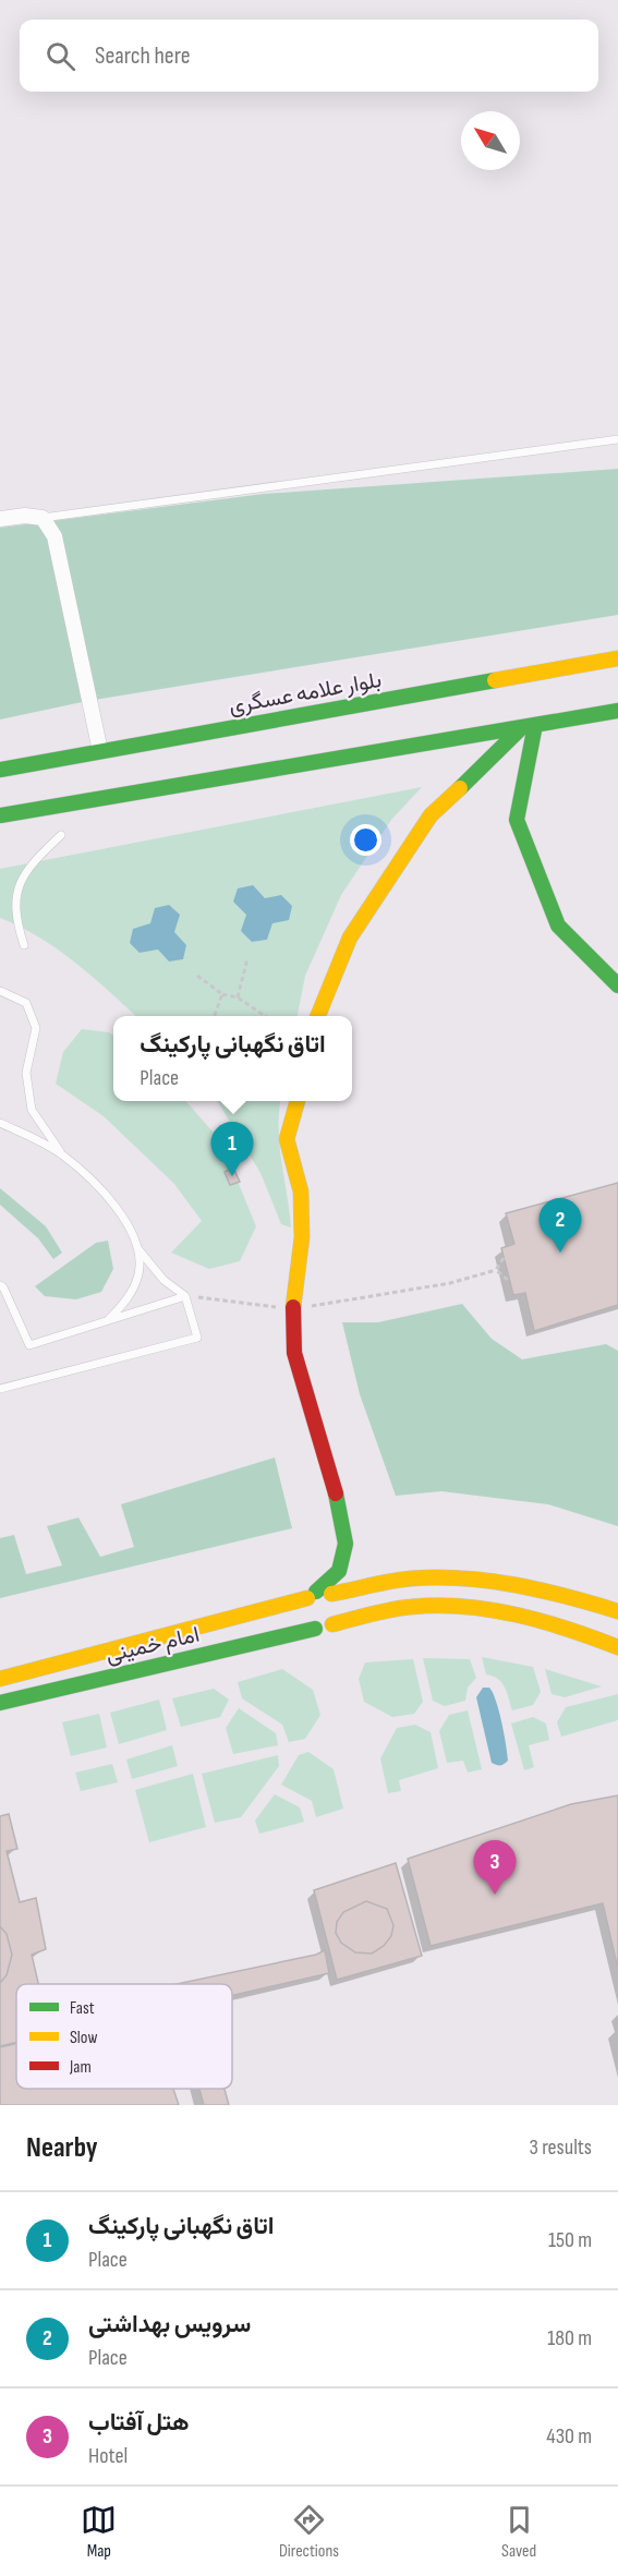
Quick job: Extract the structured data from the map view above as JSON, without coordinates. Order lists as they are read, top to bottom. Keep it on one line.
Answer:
{"streets":{"main road":["بلوار علامه عسگری","امام خمینی"]},"legend":["Fast","Slow","Jam"],"north":"top left","page":{"search":"Search here","popup":["اتاق نگهبانی پارکینگ","Place"],"pins":["1","2","3"],"heading":["Nearby","3 results"],"list":[{"mark":"1","name":"اتاق نگهبانی پارکینگ","note":"Place","value":"150 m"},{"mark":"2","name":"سرویس بهداشتی","note":"Place","value":"180 m"},{"mark":"3","name":"هتل آفتاب","note":"Hotel","value":"430 m"}],"nav":["Map","Directions","Saved"]}}
